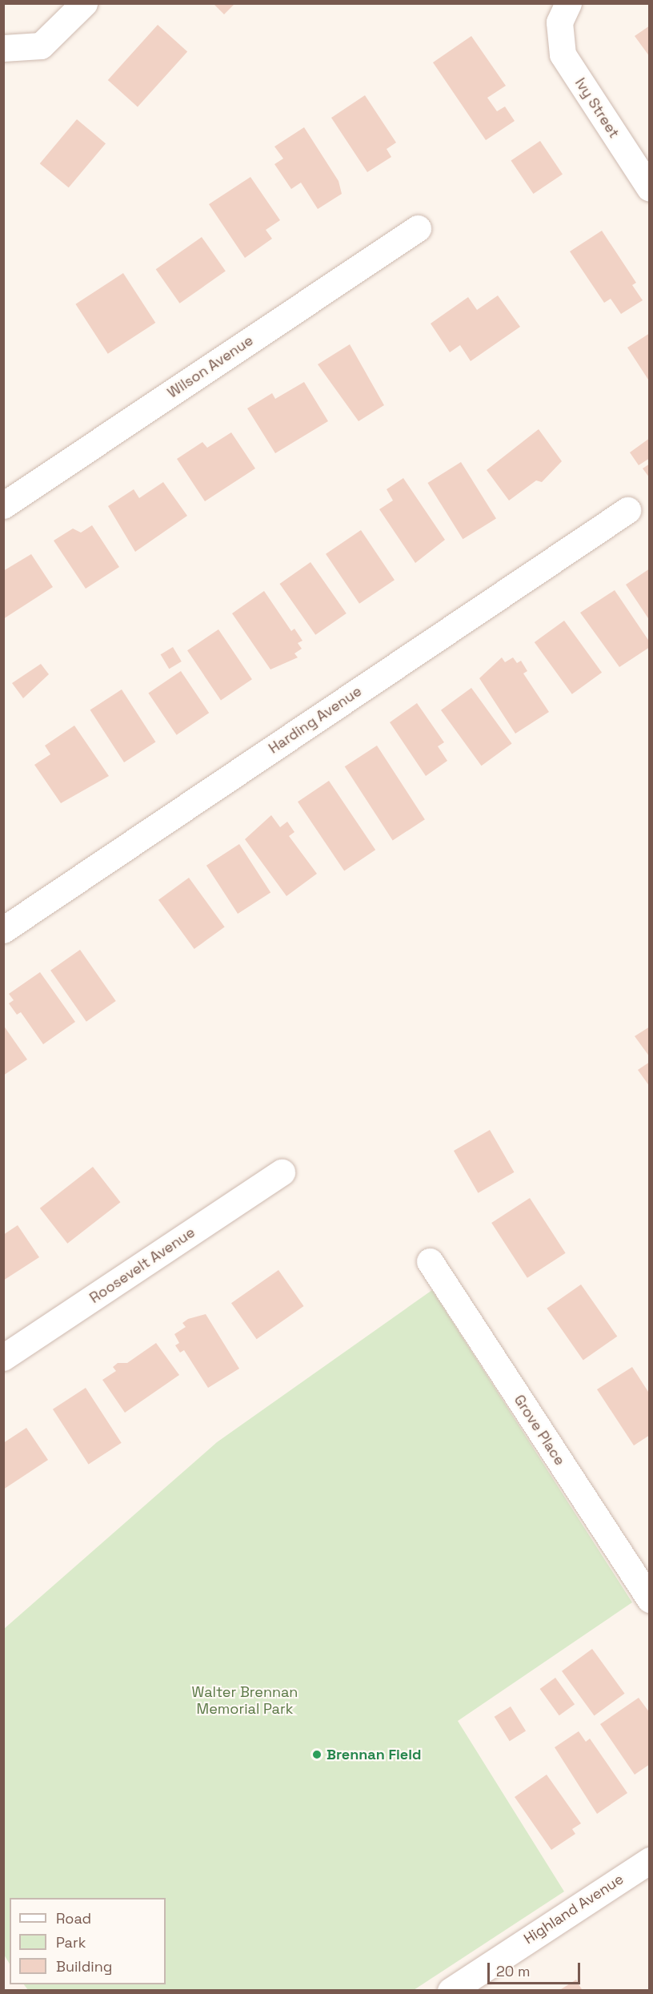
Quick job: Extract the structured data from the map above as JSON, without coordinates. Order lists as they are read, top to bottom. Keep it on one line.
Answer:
{"streets":{"street":["Ivy Street","Wilson Avenue","Harding Avenue","Roosevelt Avenue","Grove Place","Highland Avenue"]},"parks":["Walter Brennan Memorial Park"],"places":["Brennan Field"],"legend":["Road","Park","Building"],"scale_bar":"20 m"}
